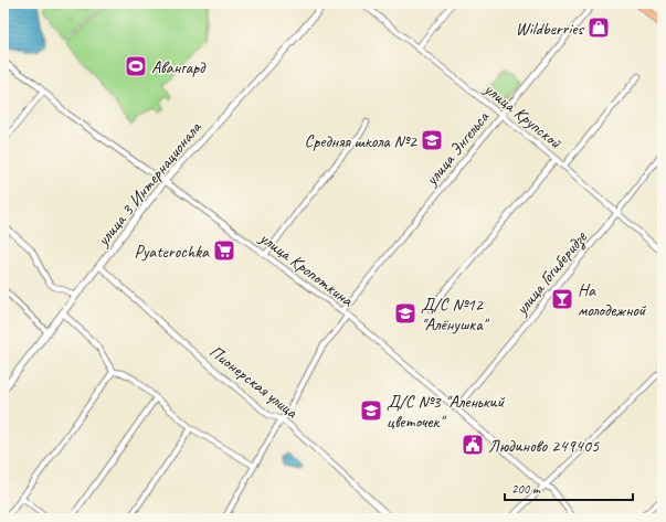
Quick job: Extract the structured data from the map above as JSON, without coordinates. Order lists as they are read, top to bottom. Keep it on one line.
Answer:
{"streets":{"street":["улица Крупской","улица Энгельса","улица 3 Интернационала","улица Кропоткина","улица Гогиберидзе","Пионерская улица"]},"crossings":[["улица Крупской","улица Энгельса"],["улица Крупской","улица Гогиберидзе"],["улица Энгельса","улица Кропоткина"],["улица Энгельса","Пионерская улица"],["улица 3 Интернационала","улица Кропоткина"],["улица 3 Интернационала","Пионерская улица"],["улица Кропоткина","улица Гогиберидзе"]],"places":{"shop":["Wildberries"],"sports":["Авангард"],"school or university":["Средняя школа №2","Д/С №12 \"Алёнушка\"","Д/С №3 \"Аленький цветочек\""],"supermarket":["Pyaterochka"],"bar":["На молодежной"],"public building":["Людиново 249405"]},"scale_bar":"200 m"}
